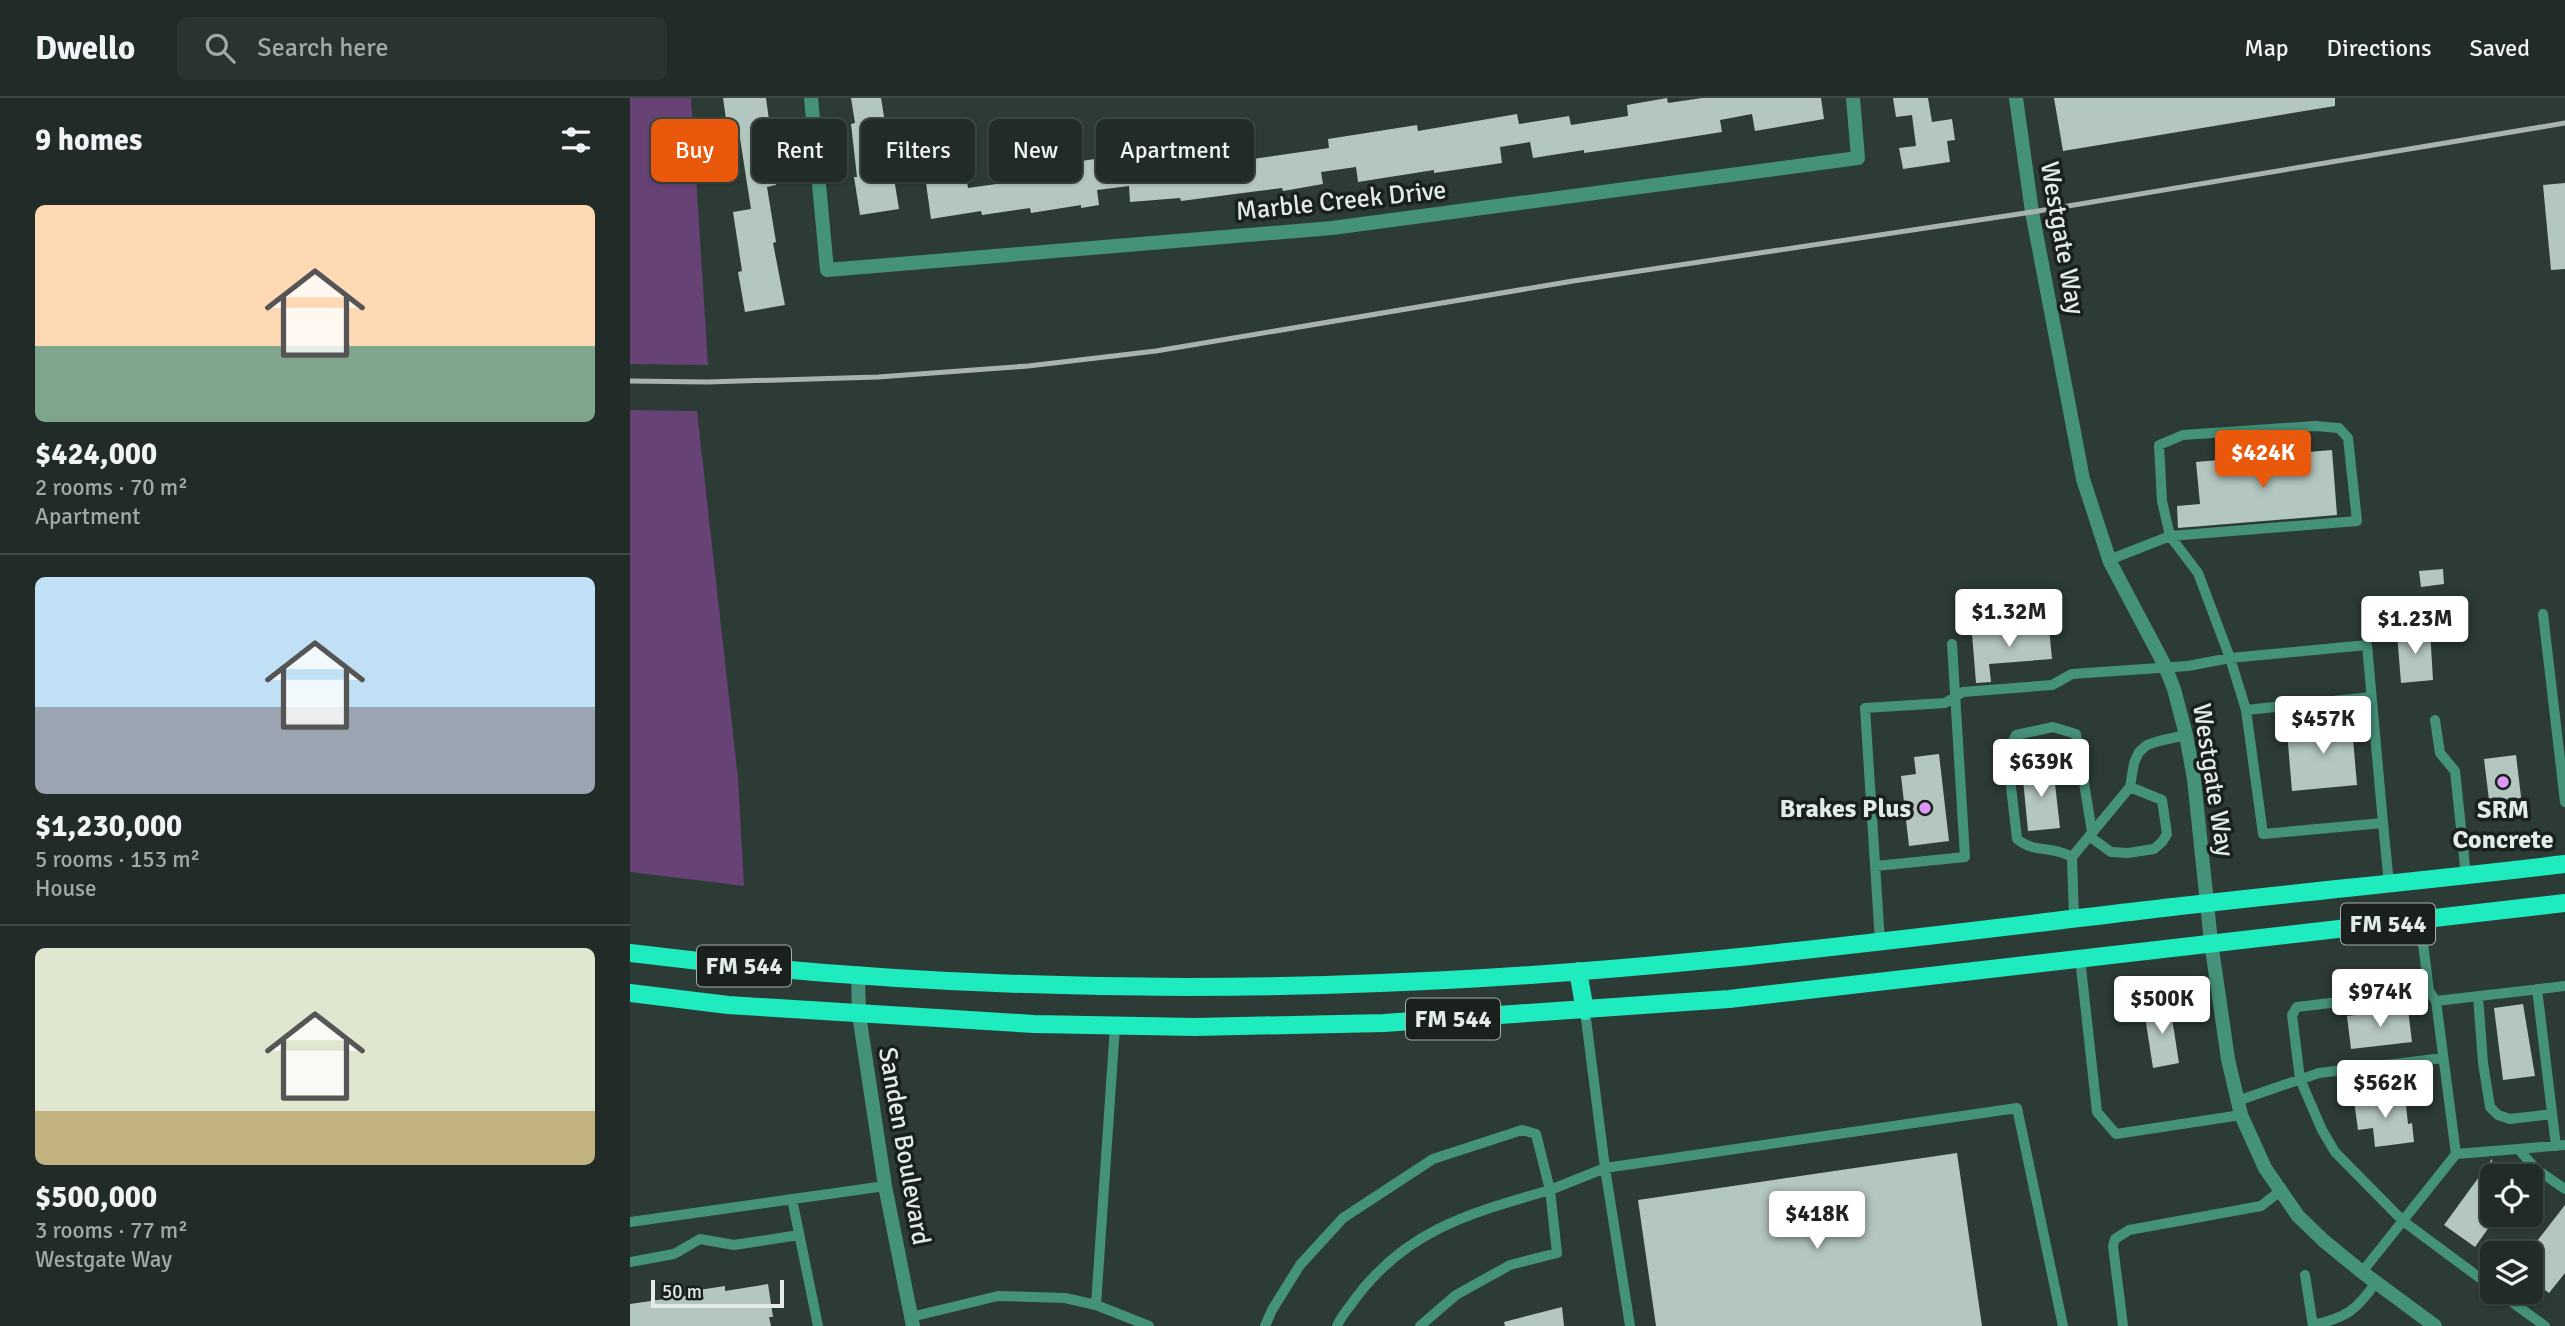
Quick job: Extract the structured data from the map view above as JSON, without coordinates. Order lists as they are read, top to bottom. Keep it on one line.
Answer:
{"streets":{"main road":["FM 544"],"street":["Marble Creek Drive","Westgate Way","Sanden Boulevard"]},"crossings":[["Westgate Way","FM 544"],["FM 544","Sanden Boulevard"]],"places":["SRM Concrete","Brakes Plus"],"scale_bar":"50 m","page":{"header":"Dwello","search":"Search here","nav":["Map","Directions","Saved"],"heading":"9 homes","chip":["Buy","Rent","Filters","New","Apartment"],"list":[{"name":"$424,000","note":"2 rooms · 70 m² · Apartment"},{"name":"$1,230,000","note":"5 rooms · 153 m² · House"},{"name":"$500,000","note":"3 rooms · 77 m² · Westgate Way"}],"price":["$424K","$1.32M","$1.23M","$457K","$639K","$974K","$500K","$562K","$418K"],"scale":"50 m"}}
